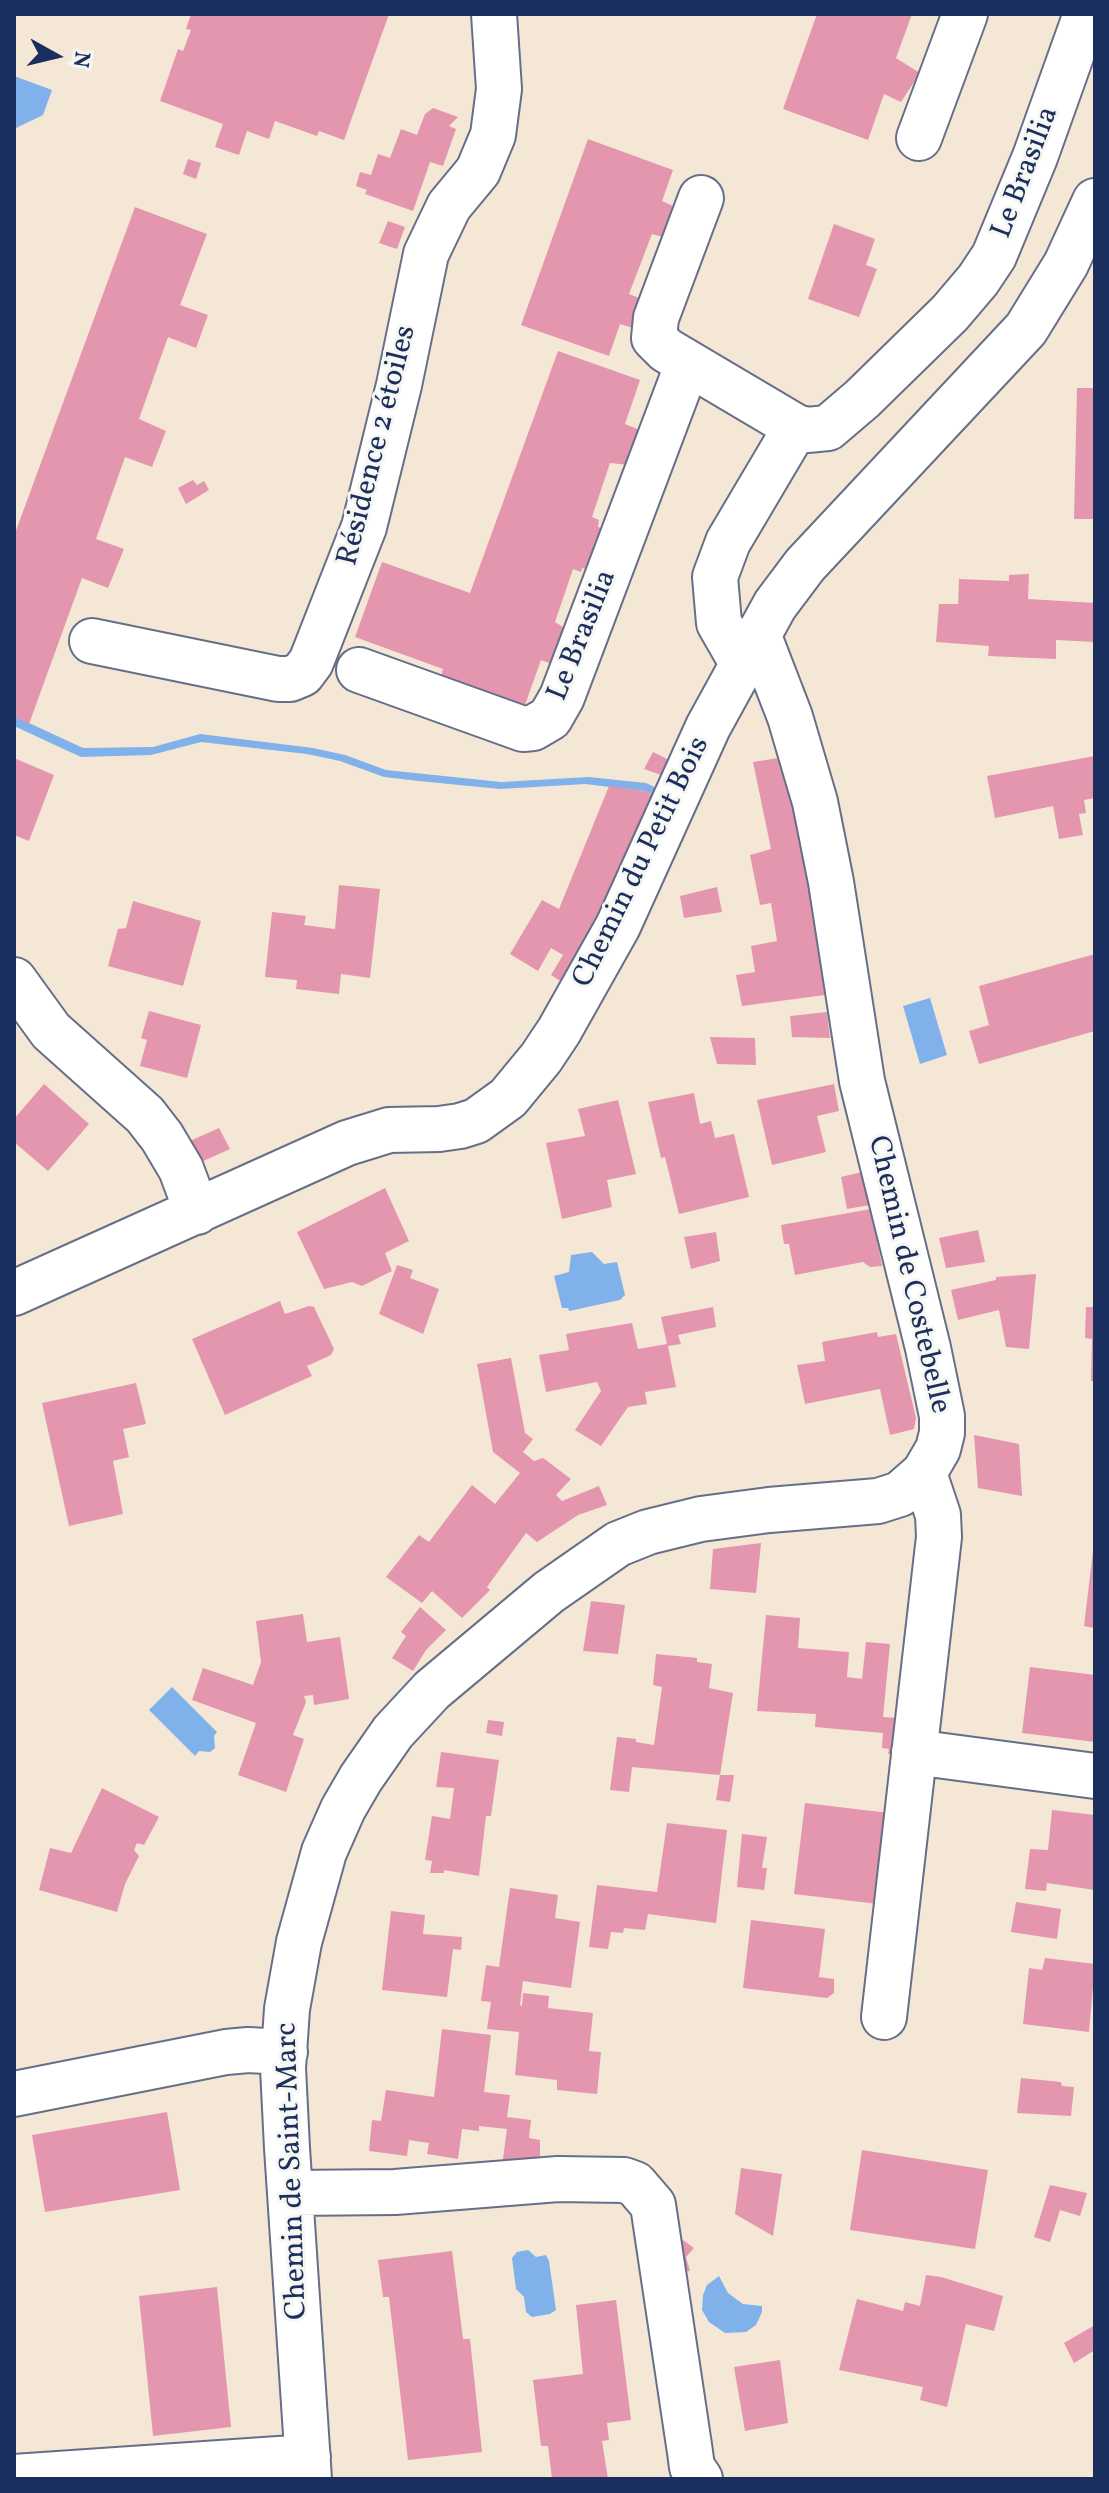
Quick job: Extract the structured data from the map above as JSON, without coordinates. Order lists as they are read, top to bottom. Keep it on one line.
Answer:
{"streets":{"street":["Le Brasilia","Résidence 2 étoiles","Chemin du Petit Bois","Chemin de Costebelle","Chemin de Saint-Marc"]},"crossings":[["Chemin du Petit Bois","Chemin de Costebelle"],["Chemin de Costebelle","Chemin de Saint-Marc"]],"north":"right"}
